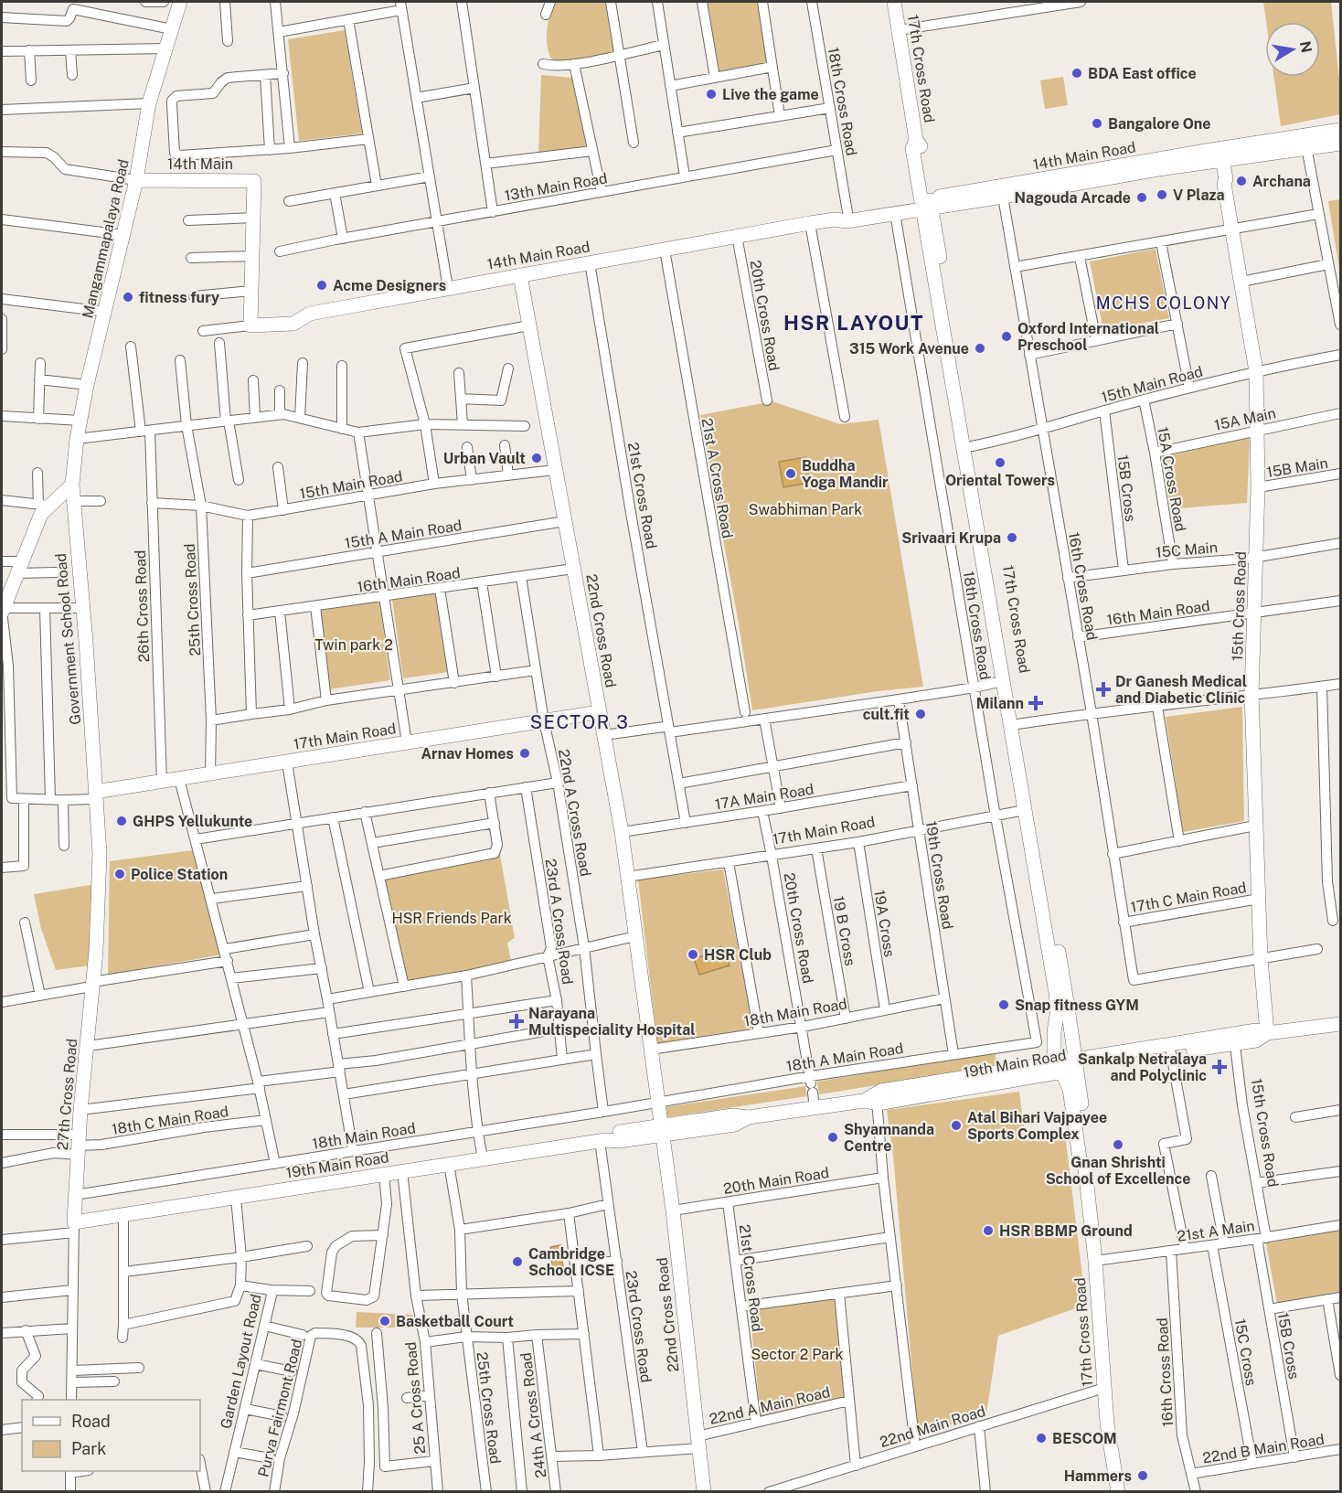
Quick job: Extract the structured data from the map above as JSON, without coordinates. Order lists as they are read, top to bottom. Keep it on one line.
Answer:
{"streets":{"main road":["17th Cross Road","14th Main Road","14th Main","Mangammapalaya Road","15th Cross Road","22nd Cross Road","Government School Road","17th Main Road","19th Main Road","27th Cross Road"],"street":["18th Cross Road","13th Main Road","20th Cross Road","15th Main Road","15A Main","15B Main","21st A Cross Road","15A Cross Road","15B Cross","21st Cross Road","15th A Main Road","15C Main","16th Main Road","16th Cross Road","25th Cross Road","26th Cross Road","17A Main Road","22nd A Cross Road","19th Cross Road","17th C Main Road","23rd A Cross Road","19A Cross","19 B Cross","18th Main Road","18th A Main Road","18th C Main Road","20th Main Road","21st A Main","23rd Cross Road","15C Cross","Garden Layout Road","25 A Cross Road","22nd A Main Road","Purva Fairmont Road","24th A Cross Road","22nd Main Road","22nd B Main Road"]},"crossings":[["17th Cross Road","14th Main Road"],["17th Cross Road","15th Main Road"],["17th Cross Road","17th Main Road"],["17th Cross Road","19th Main Road"],["17th Cross Road","21st A Main"],["17th Cross Road","22nd Main Road"],["18th Cross Road","14th Main Road"],["18th Cross Road","13th Main Road"],["18th Cross Road","17th Main Road"],["18th Cross Road","18th A Main Road"],["14th Main Road","14th Main"],["14th Main Road","20th Cross Road"],["14th Main Road","21st A Cross Road"],["14th Main Road","21st Cross Road"],["14th Main Road","16th Cross Road"],["14th Main Road","15th Cross Road"],["14th Main Road","22nd Cross Road"],["14th Main","Mangammapalaya Road"],["Mangammapalaya Road","Government School Road"],["20th Cross Road","17th Main Road"],["20th Cross Road","17A Main Road"],["20th Cross Road","18th Main Road"],["20th Cross Road","18th A Main Road"],["20th Cross Road","19th Main Road"],["15th Main Road","15A Cross Road"],["15th Main Road","15B Cross"],["15th Main Road","16th Cross Road"],["15th Main Road","25th Cross Road"],["15th Main Road","26th Cross Road"],["15th Main Road","15th Cross Road"],["15th Main Road","22nd Cross Road"],["15A Main","15A Cross Road"],["15A Main","15th Cross Road"],["15B Main","15th Cross Road"],["15A Cross Road","15C Main"],["15B Cross","15C Main"],["15B Cross","15th Cross Road"],["15B Cross","21st A Main"],["15B Cross","22nd B Main Road"],["21st Cross Road","17A Main Road"],["21st Cross Road","20th Main Road"],["21st Cross Road","22nd A Main Road"],["15th A Main Road","22nd Cross Road"],["15C Main","16th Cross Road"],["15C Main","15th Cross Road"],["16th Main Road","16th Cross Road"],["16th Main Road","15th Cross Road"],["16th Main Road","22nd Cross Road"],["16th Main Road","22nd A Cross Road"],["16th Cross Road","15th Cross Road"],["16th Cross Road","17th C Main Road"],["16th Cross Road","21st A Main"],["16th Cross Road","22nd B Main Road"],["25th Cross Road","17th Main Road"],["25th Cross Road","19th Main Road"],["26th Cross Road","17th Main Road"],["15th Cross Road","17th C Main Road"],["15th Cross Road","19th Main Road"],["15th Cross Road","21st A Main"],["22nd Cross Road","17th Main Road"],["22nd Cross Road","17A Main Road"],["22nd Cross Road","18th Main Road"],["22nd Cross Road","18th A Main Road"],["22nd Cross Road","19th Main Road"],["22nd Cross Road","20th Main Road"],["22nd Cross Road","22nd A Main Road"],["Government School Road","17th Main Road"],["Government School Road","27th Cross Road"],["17th Main Road","22nd A Cross Road"],["17th Main Road","19th Cross Road"],["17th Main Road","19A Cross"],["17th Main Road","19 B Cross"],["17th Main Road","27th Cross Road"],["17A Main Road","19th Cross Road"],["22nd A Cross Road","18th Main Road"],["19th Cross Road","18th Main Road"],["19th Cross Road","18th A Main Road"],["19A Cross","18th Main Road"],["19 B Cross","18th Main Road"],["18th Main Road","18th A Main Road"],["18th Main Road","27th Cross Road"],["19th Main Road","27th Cross Road"],["19th Main Road","23rd Cross Road"],["19th Main Road","Garden Layout Road"],["19th Main Road","25 A Cross Road"],["27th Cross Road","18th C Main Road"],["21st A Main","15C Cross"],["15C Cross","22nd B Main Road"]],"districts":["MCHS COLONY","HSR LAYOUT","SECTOR 3"],"parks":["Swabhiman Park","Twin park 2","HSR Friends Park","Sector 2 Park"],"places":{"other":["BDA East office","Live the game","Bangalore One","Archana","V Plaza","Nagouda Arcade","Acme Designers","fitness fury","Oxford International Preschool","315 Work Avenue","Urban Vault","Oriental Towers","Buddha Yoga Mandir","Srivaari Krupa","cult.fit","Arnav Homes","GHPS Yellukunte","Police Station","HSR Club","Snap fitness GYM","Atal Bihari Vajpayee Sports Complex","Shyamnanda Centre","Gnan Shrishti School of Excellence","HSR BBMP Ground","Cambridge School ICSE","Basketball Court","BESCOM","Hammers"],"health":["Dr Ganesh Medical and Diabetic Clinic","Milann","Narayana Multispeciality Hospital","Sankalp Netralaya and Polyclinic"]},"legend":["Road","Park"],"north":"right"}
